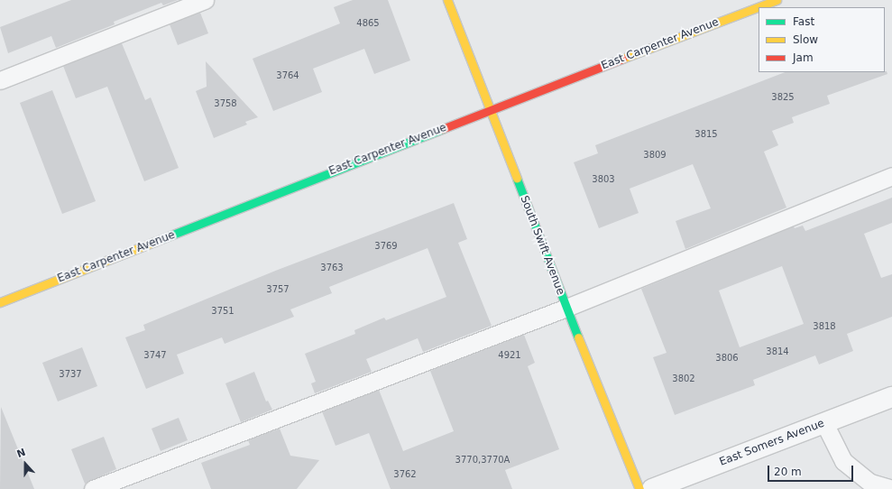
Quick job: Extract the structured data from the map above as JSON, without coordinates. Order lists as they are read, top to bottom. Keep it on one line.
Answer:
{"streets":{"street":["East Carpenter Avenue","South Swift Avenue","East Somers Avenue"]},"crossings":[["East Carpenter Avenue","South Swift Avenue"]],"house_numbers":["4865","3764","3825","3758","3815","3809","3803","3769","3763","3757","3751","3818","3814","3747","4921","3806","3737","3802","3770,3770A","3762"],"legend":["Fast","Slow","Jam"],"scale_bar":"20 m","north":"top"}
